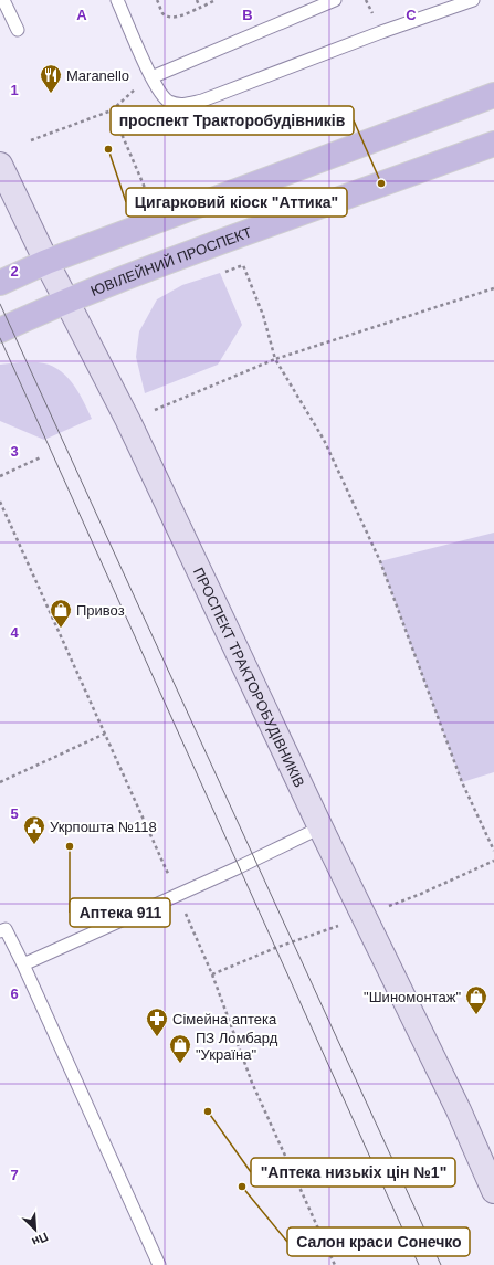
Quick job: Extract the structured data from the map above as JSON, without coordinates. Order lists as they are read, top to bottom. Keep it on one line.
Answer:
{"streets":{"main road":["ЮВІЛЕЙНИЙ ПРОСПЕКТ","ПРОСПЕКТ ТРАКТОРОБУДІВНИКІВ"]},"crossings":[["ЮВІЛЕЙНИЙ ПРОСПЕКТ","ПРОСПЕКТ ТРАКТОРОБУДІВНИКІВ"]],"places":{"restaurant":["Maranello"],"other":["Цигарковий кіоск \"Аттика\"","проспект Тракторобудівників","Аптека 911","\"Аптека низькіх цін №1\"","Салон краси Сонечко"],"shop":["Привоз","\"Шиномонтаж\"","ПЗ Ломбард \"Україна\""],"public building":["Укрпошта №118"],"pharmacy":["Сімейна аптека"]},"north":"bottom right","grid":{"columns":["A","B","C"],"rows":["1","2","3","4","5","6","7"]}}
